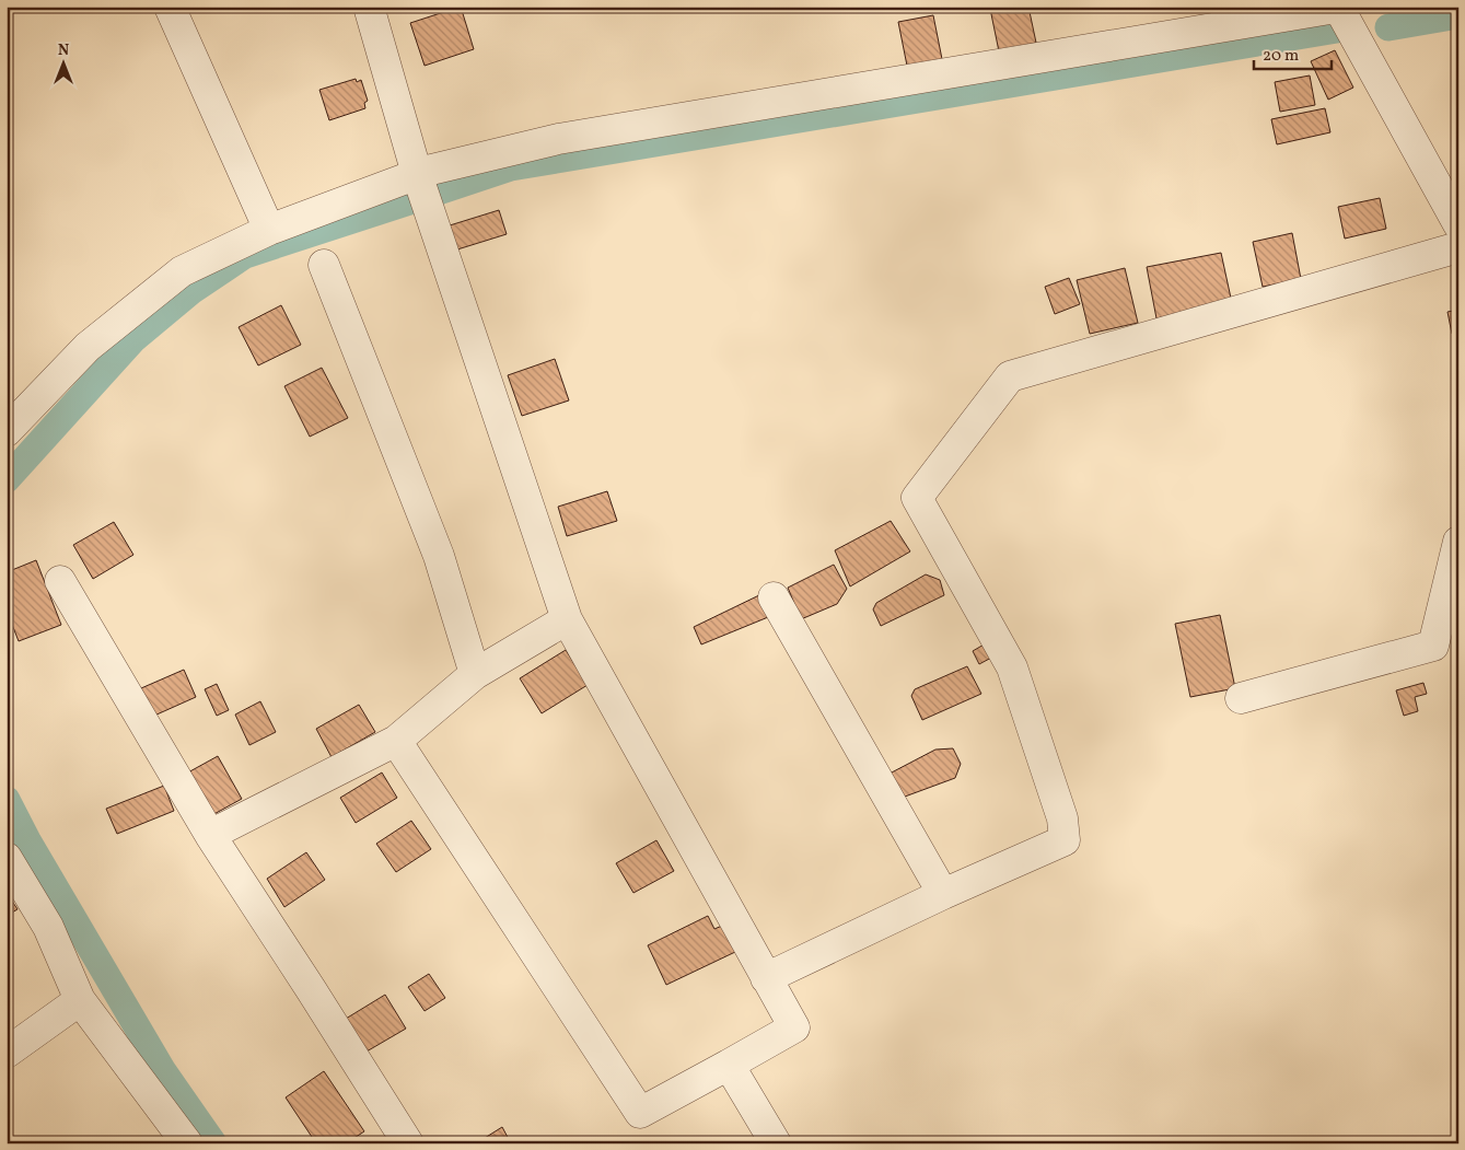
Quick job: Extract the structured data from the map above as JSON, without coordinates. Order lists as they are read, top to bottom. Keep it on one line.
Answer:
{"scale_bar":"20 m","north":"top"}
